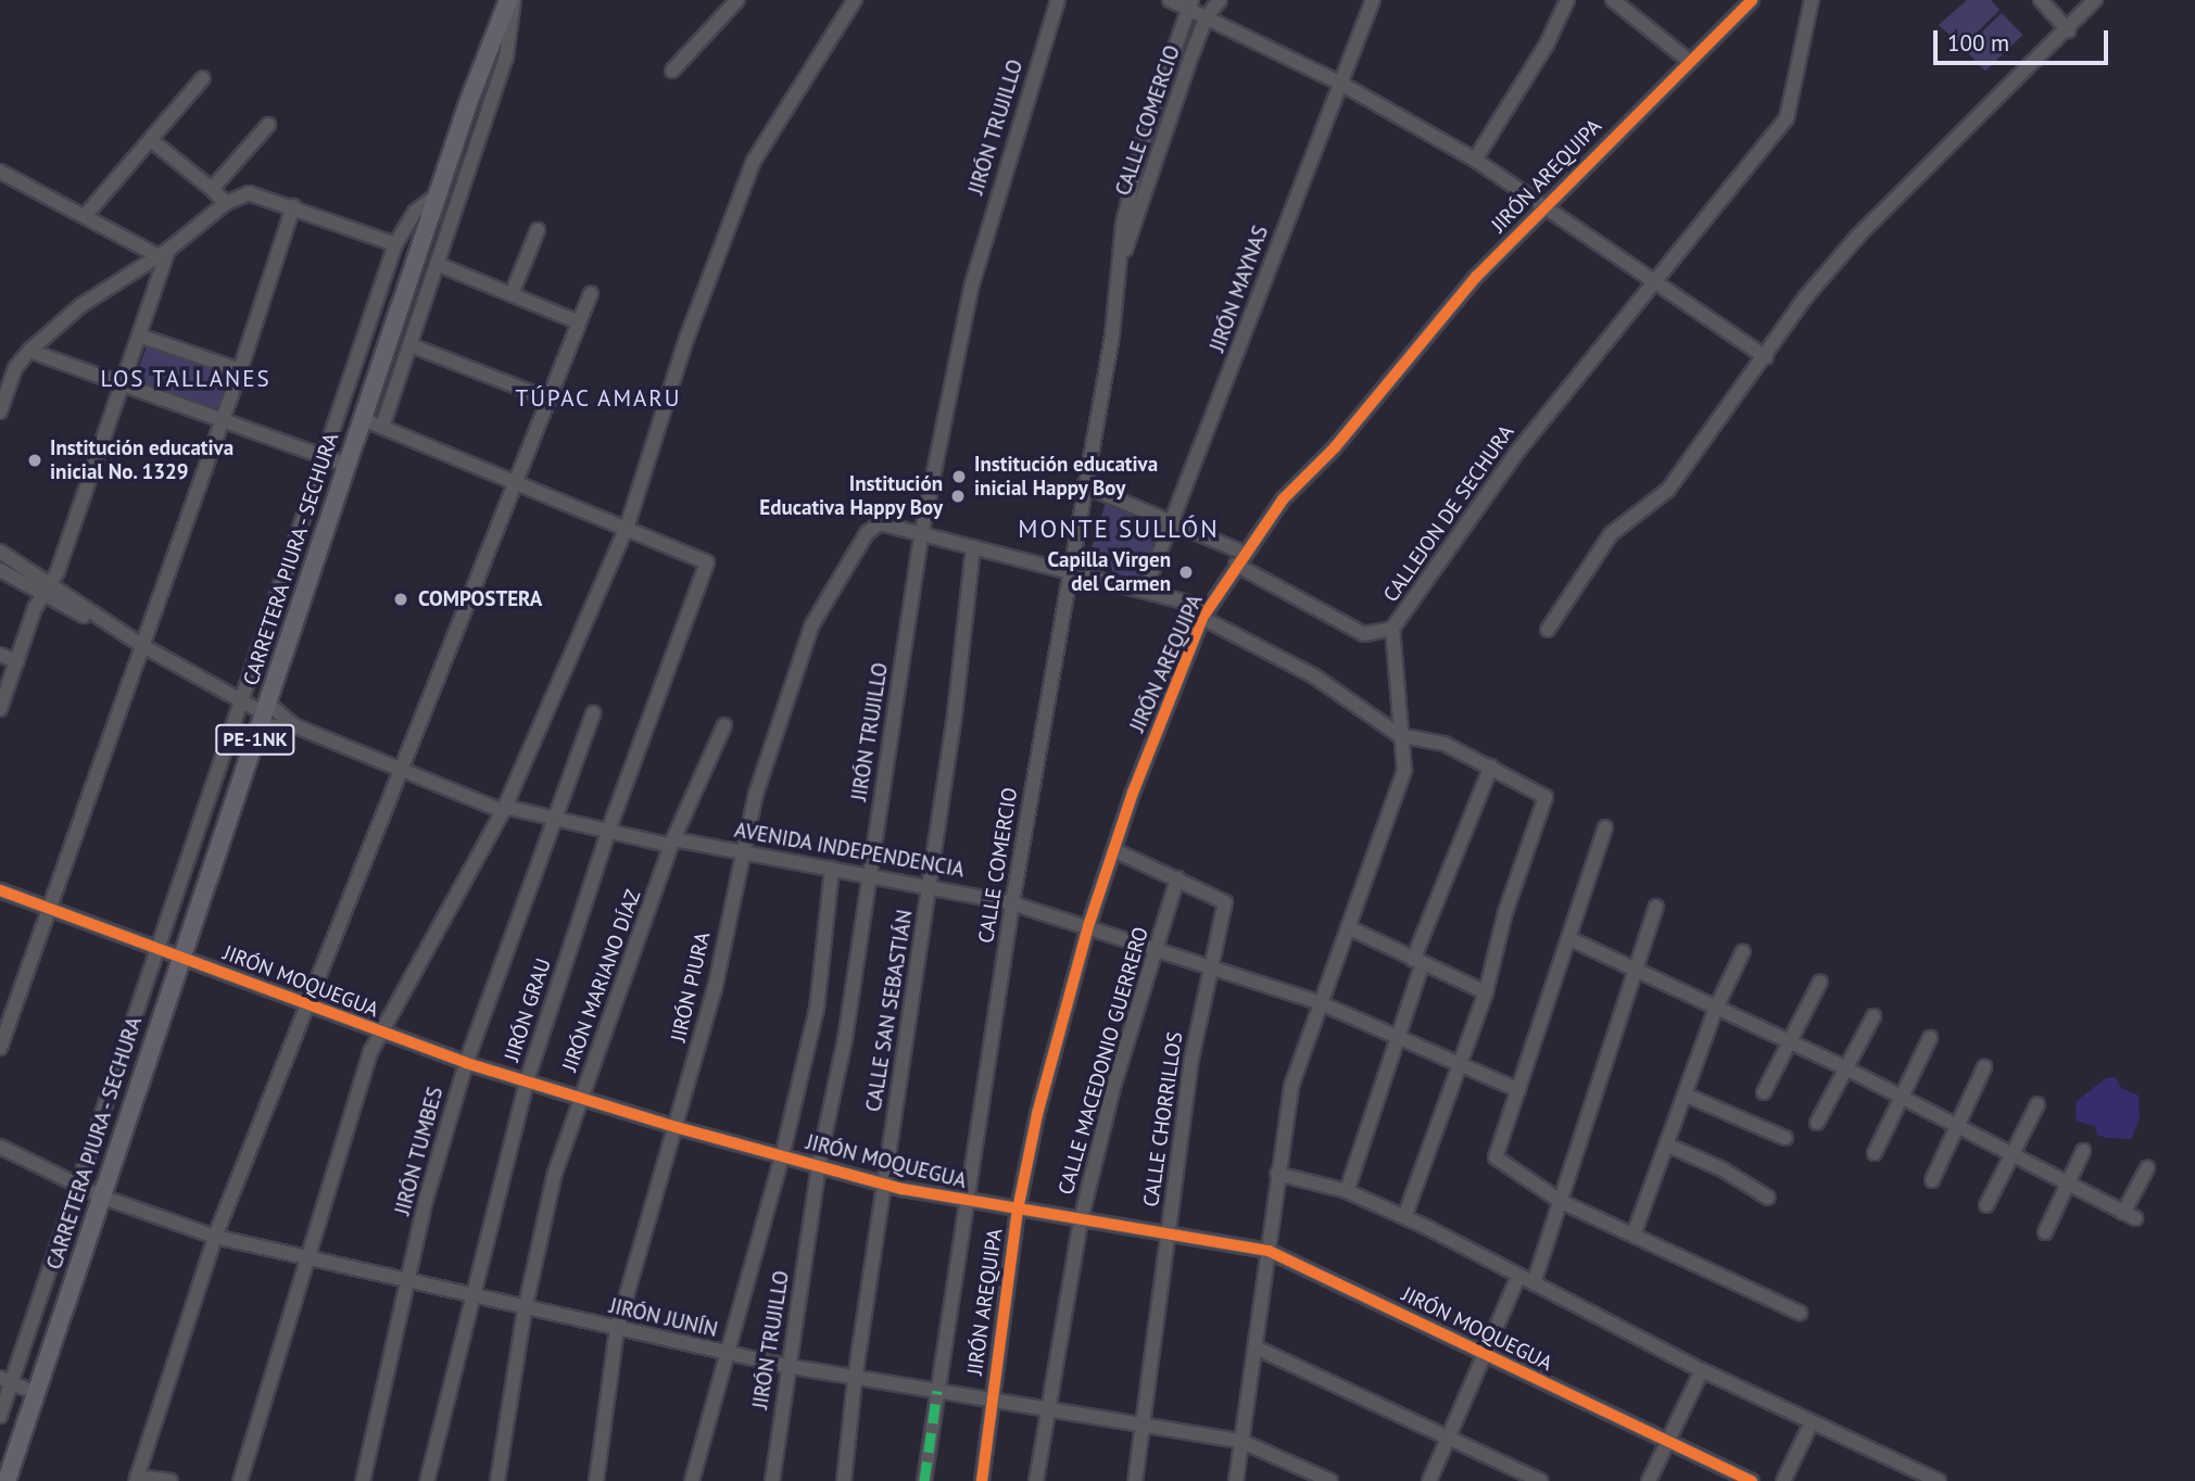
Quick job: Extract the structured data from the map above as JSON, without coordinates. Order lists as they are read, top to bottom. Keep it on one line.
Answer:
{"streets":{"main road":["CARRETERA PIURA - SECHURA","PE-1NK"],"street":["CALLE COMERCIO","JIRÓN TRUJILLO","JIRÓN AREQUIPA","JIRÓN MAYNAS","CALLEJON DE SECHURA","AVENIDA INDEPENDENCIA","JIRÓN MARIANO DÍAZ","JIRÓN MOQUEGUA","JIRÓN PIURA","JIRÓN GRAU","CALLE SAN SEBASTIÁN","CALLE MACEDONIO GUERRERO","CALLE CHORRILLOS","JIRÓN TUMBES","JIRÓN JUNÍN"]},"crossings":[["CALLE COMERCIO","AVENIDA INDEPENDENCIA"],["CALLE COMERCIO","JIRÓN MOQUEGUA"],["CALLE COMERCIO","JIRÓN JUNÍN"],["JIRÓN TRUJILLO","AVENIDA INDEPENDENCIA"],["JIRÓN TRUJILLO","JIRÓN MOQUEGUA"],["JIRÓN TRUJILLO","JIRÓN PIURA"],["JIRÓN TRUJILLO","JIRÓN JUNÍN"],["JIRÓN AREQUIPA","AVENIDA INDEPENDENCIA"],["JIRÓN AREQUIPA","JIRÓN MOQUEGUA"],["JIRÓN AREQUIPA","JIRÓN JUNÍN"],["CALLEJON DE SECHURA","AVENIDA INDEPENDENCIA"],["CALLEJON DE SECHURA","JIRÓN MOQUEGUA"],["CALLEJON DE SECHURA","JIRÓN JUNÍN"],["CARRETERA PIURA - SECHURA","AVENIDA INDEPENDENCIA"],["CARRETERA PIURA - SECHURA","JIRÓN MOQUEGUA"],["CARRETERA PIURA - SECHURA","JIRÓN JUNÍN"],["AVENIDA INDEPENDENCIA","JIRÓN MARIANO DÍAZ"],["AVENIDA INDEPENDENCIA","JIRÓN PIURA"],["AVENIDA INDEPENDENCIA","JIRÓN GRAU"],["AVENIDA INDEPENDENCIA","CALLE SAN SEBASTIÁN"],["AVENIDA INDEPENDENCIA","CALLE MACEDONIO GUERRERO"],["AVENIDA INDEPENDENCIA","CALLE CHORRILLOS"],["AVENIDA INDEPENDENCIA","JIRÓN TUMBES"],["JIRÓN MARIANO DÍAZ","JIRÓN MOQUEGUA"],["JIRÓN MARIANO DÍAZ","JIRÓN JUNÍN"],["JIRÓN MOQUEGUA","JIRÓN PIURA"],["JIRÓN MOQUEGUA","JIRÓN GRAU"],["JIRÓN MOQUEGUA","CALLE SAN SEBASTIÁN"],["JIRÓN MOQUEGUA","CALLE MACEDONIO GUERRERO"],["JIRÓN MOQUEGUA","CALLE CHORRILLOS"],["JIRÓN MOQUEGUA","JIRÓN TUMBES"],["JIRÓN PIURA","JIRÓN JUNÍN"],["JIRÓN GRAU","JIRÓN JUNÍN"],["CALLE SAN SEBASTIÁN","JIRÓN JUNÍN"],["CALLE MACEDONIO GUERRERO","CALLE CHORRILLOS"],["CALLE MACEDONIO GUERRERO","JIRÓN JUNÍN"],["CALLE CHORRILLOS","JIRÓN JUNÍN"],["JIRÓN TUMBES","JIRÓN JUNÍN"]],"districts":["LOS TALLANES","TÚPAC AMARU","MONTE SULLÓN"],"places":["Institución educativa inicial No. 1329","Institución educativa inicial Happy Boy","Institución Educativa Happy Boy","Capilla Virgen del Carmen","COMPOSTERA"],"scale_bar":"100 m"}
